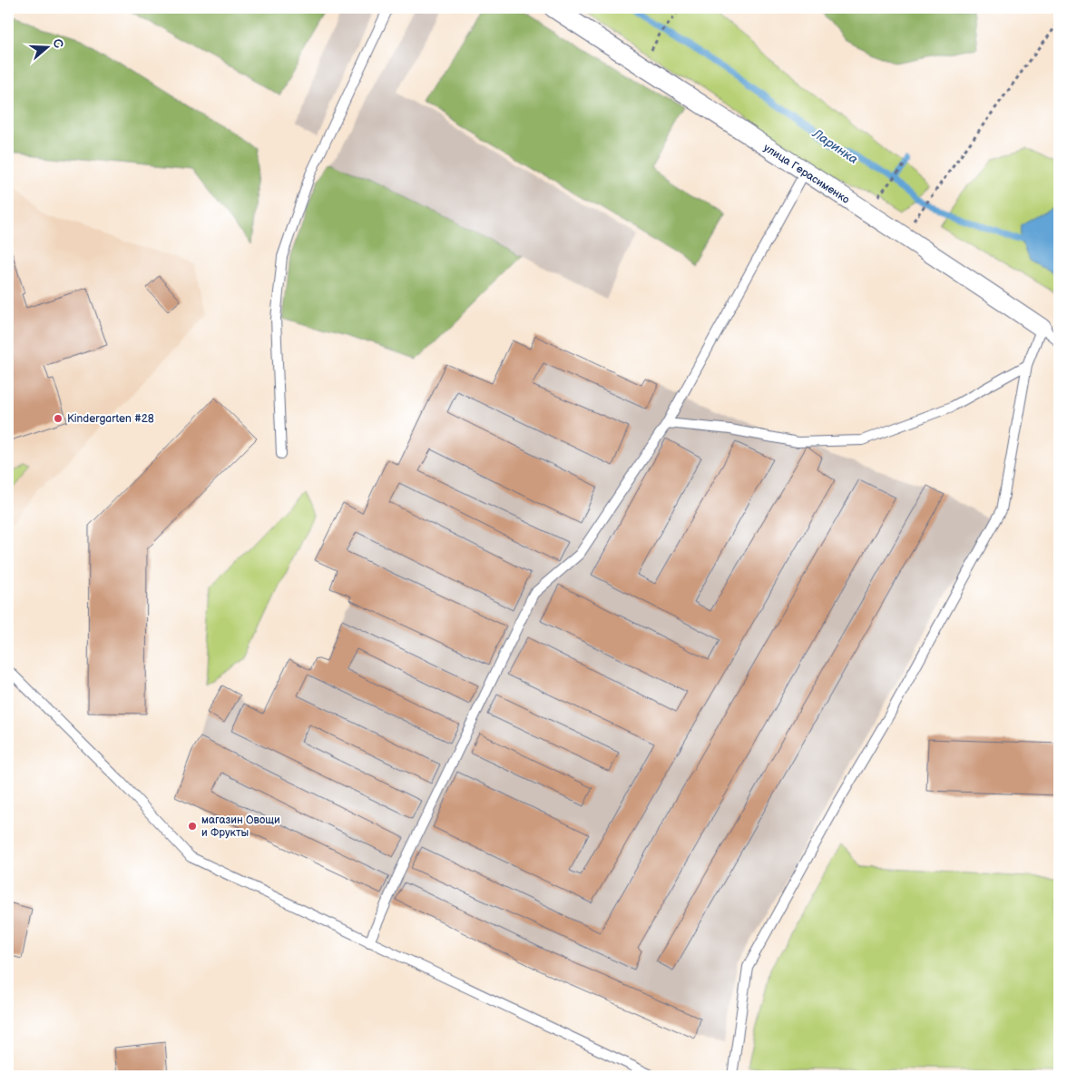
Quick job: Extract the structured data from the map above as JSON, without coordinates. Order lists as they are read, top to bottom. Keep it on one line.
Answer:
{"streets":{"street":["улица Герасименко"]},"water":["Ларинка"],"places":["Kindergarten #28","магазин Овощи и Фрукты"],"north":"right"}
